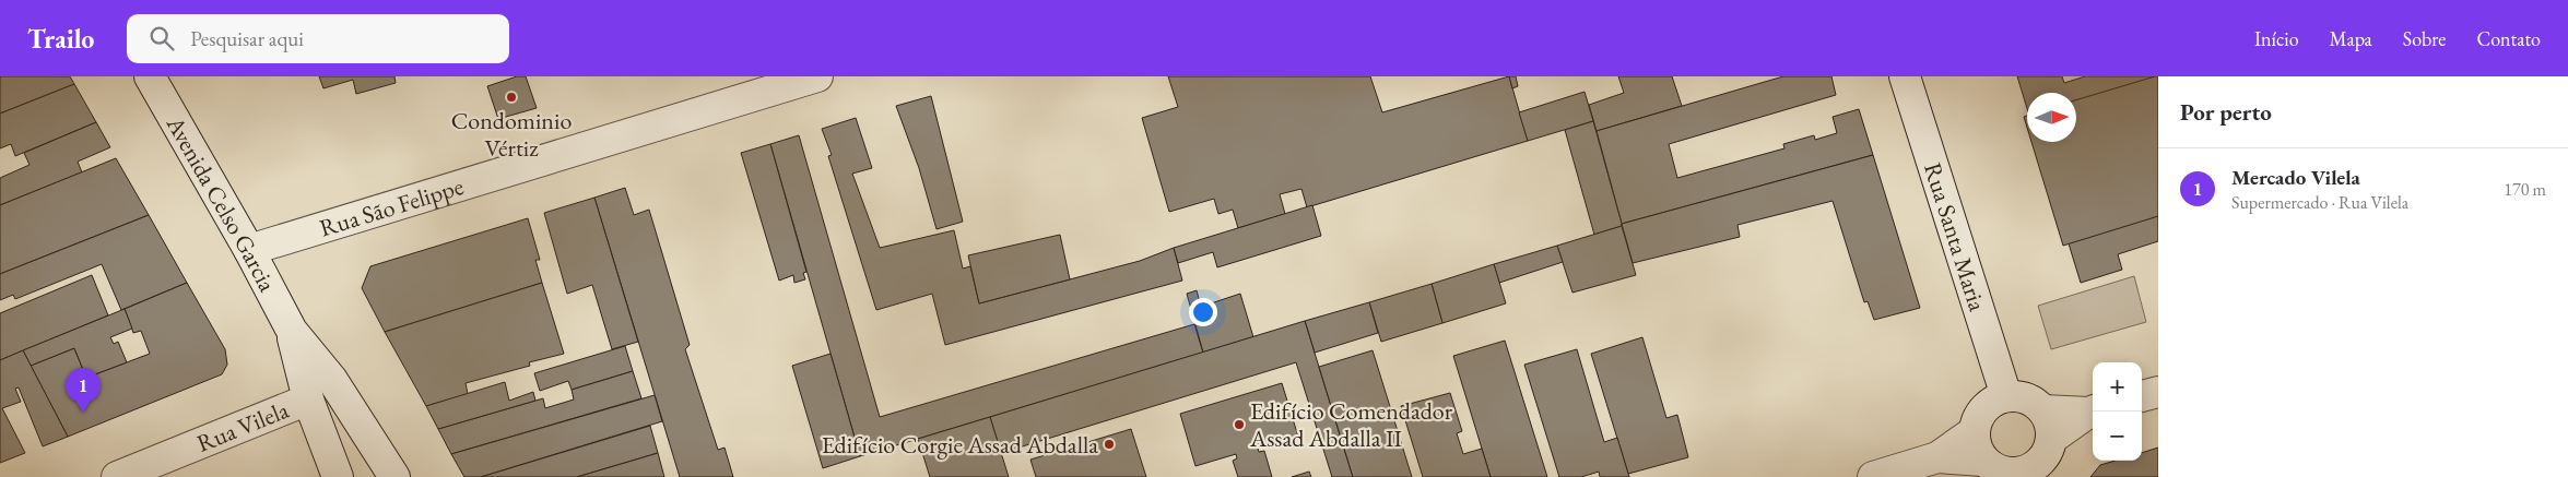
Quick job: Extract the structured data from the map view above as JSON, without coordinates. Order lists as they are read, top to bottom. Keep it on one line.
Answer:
{"streets":{"street":["Avenida Celso Garcia","Rua São Felippe","Rua Santa Maria","Rua Vilela"]},"crossings":[["Avenida Celso Garcia","Rua São Felippe"],["Avenida Celso Garcia","Rua Vilela"]],"places":["Condominio Vértiz","Edifício Comendador Assad Abdalla II","Edifício Corgie Assad Abdalla"],"north":"right","page":{"header":"Trailo","search":"Pesquisar aqui","nav":["Início","Mapa","Sobre","Contato"],"heading":"Por perto","list":[{"mark":"1","name":"Mercado Vilela","note":"Supermercado · Rua Vilela","value":"170 m"}],"map_buttons":["+","−"],"pins":"1"}}
